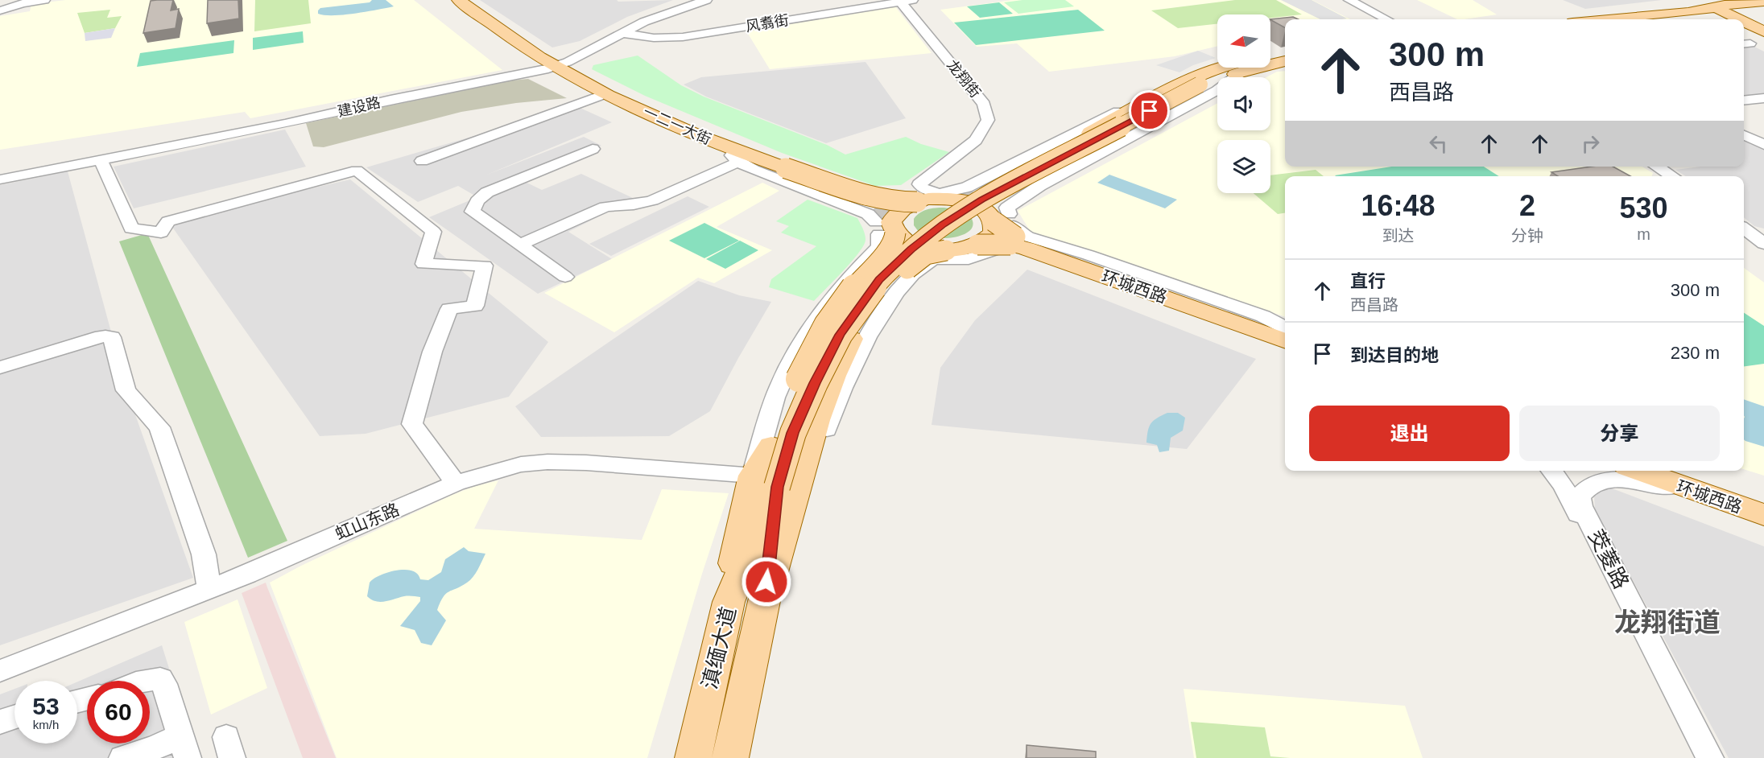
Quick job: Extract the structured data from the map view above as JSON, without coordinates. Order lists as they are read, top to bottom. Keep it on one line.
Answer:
{"streets":{"main road":["一二一大街","环城西路","滇缅大道"],"street":["风翥街","龙翔街","建设路","虹山东路","茭菱路"]},"crossings":[["风翥街","龙翔街"],["风翥街","建设路"],["龙翔街","一二一大街"],["龙翔街","滇缅大道"],["建设路","一二一大街"],["一二一大街","滇缅大道"],["环城西路","茭菱路"],["虹山东路","滇缅大道"]],"districts":["龙翔街道"],"north":"left","page":{"turn":["300 m","西昌路"],"eta":["16:48","到达","2","分钟","530","m"],"list":[{"name":"直行","note":"西昌路","value":"300 m"},{"name":"到达目的地","value":"230 m"}],"buttons":["退出","分享"],"speed":"53 km/h","limit":"60"}}
